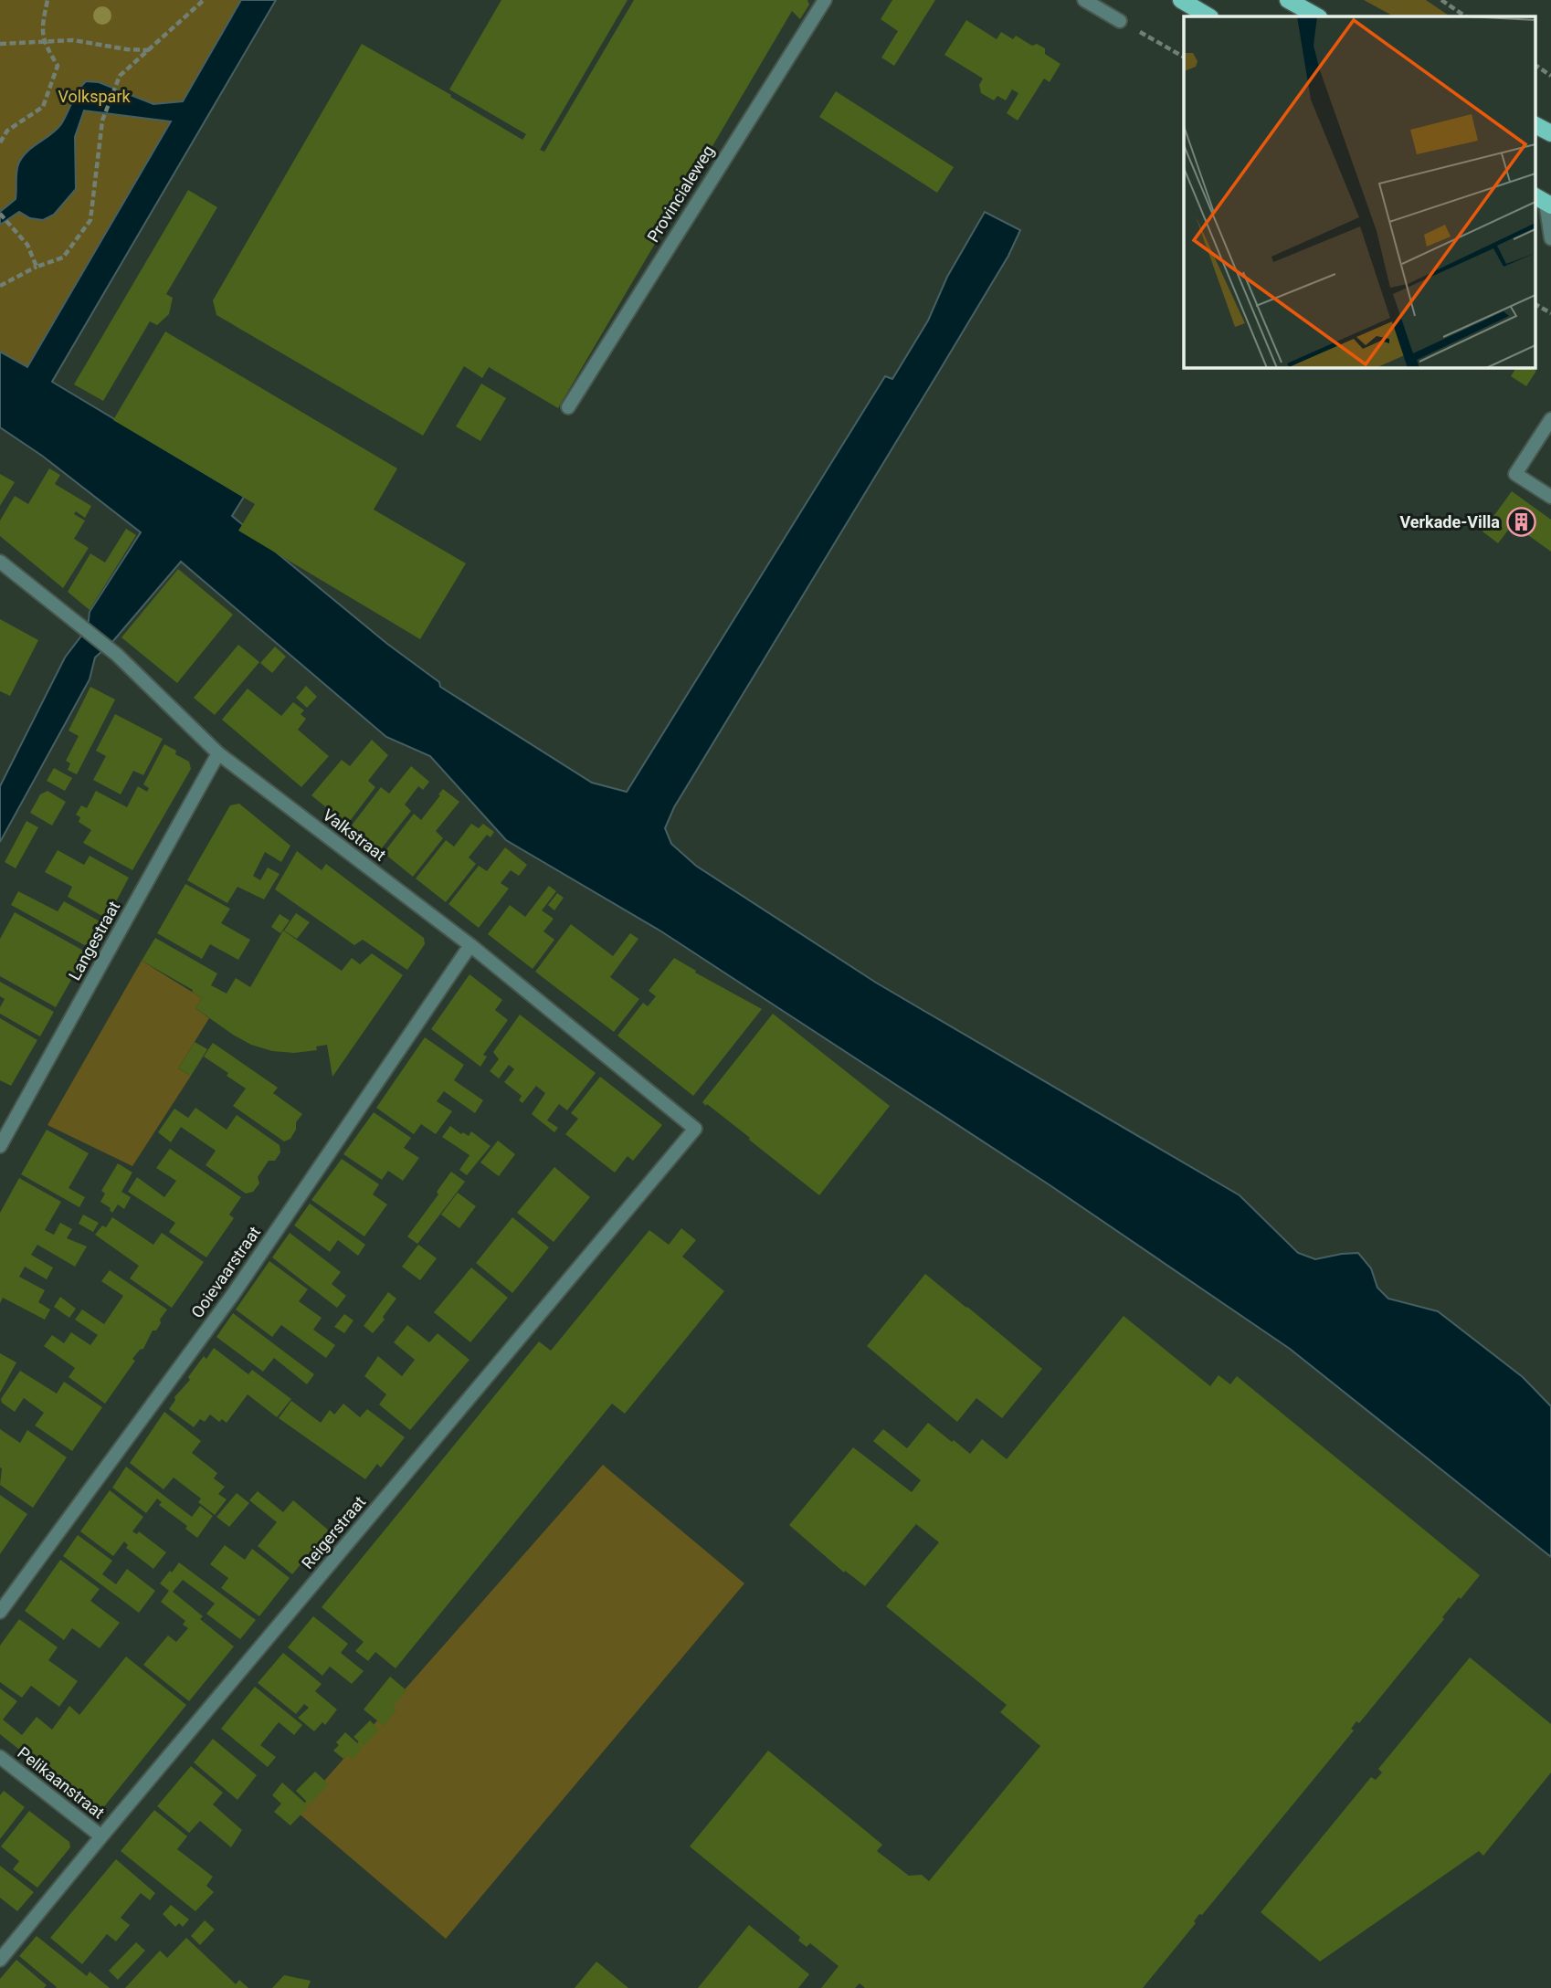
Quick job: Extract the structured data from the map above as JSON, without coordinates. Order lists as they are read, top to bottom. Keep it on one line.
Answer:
{"streets":{"street":["Provincialeweg","Valkstraat","Langestraat","Ooievaarstraat","Reigerstraat","Pelikaanstraat"]},"crossings":[["Valkstraat","Langestraat"],["Valkstraat","Ooievaarstraat"],["Valkstraat","Reigerstraat"],["Reigerstraat","Pelikaanstraat"]],"parks":["Volkspark"],"places":{"building":["Verkade-Villa"]}}
